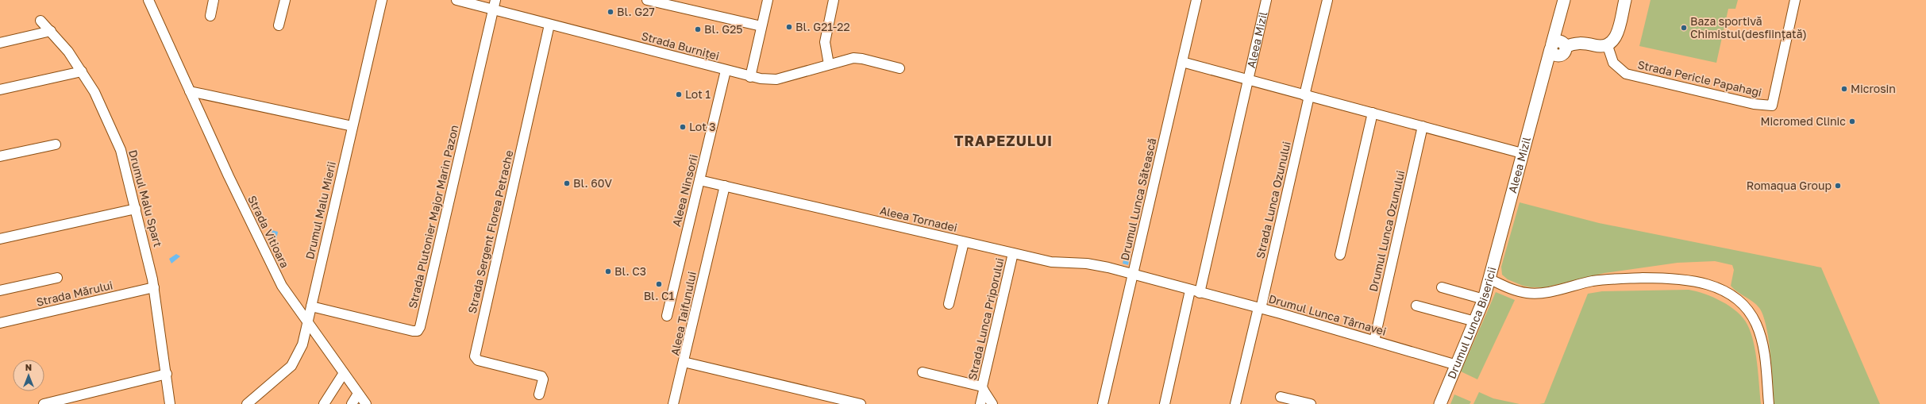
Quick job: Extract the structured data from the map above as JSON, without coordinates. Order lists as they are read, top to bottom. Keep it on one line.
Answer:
{"streets":{"street":["Aleea Mizil","Strada Burniței","Strada Pericle Papahagi","Aleea Ninsorii","Drumul Malu Spart","Drumul Lunca Sătească","Strada Lunca Ozunului","Drumul Malu Mierii","Strada Plutonier Major Marin Pazon","Aleea Tornadei","Drumul Lunca Ozunului","Strada Vitioara","Strada Sergent Florea Petrache","Strada Mărului","Aleea Taifunului","Drumul Lunca Târnavei","Strada Lunca Priporului","Drumul Lunca Bisericii"]},"crossings":[["Aleea Mizil","Drumul Lunca Bisericii"],["Strada Burniței","Aleea Ninsorii"],["Strada Burniței","Strada Plutonier Major Marin Pazon"],["Strada Burniței","Strada Sergent Florea Petrache"],["Aleea Ninsorii","Aleea Tornadei"],["Drumul Malu Spart","Strada Mărului"],["Drumul Lunca Sătească","Aleea Tornadei"],["Drumul Lunca Sătească","Drumul Lunca Târnavei"],["Strada Lunca Ozunului","Drumul Lunca Târnavei"],["Drumul Malu Mierii","Strada Plutonier Major Marin Pazon"],["Drumul Malu Mierii","Strada Vitioara"],["Aleea Tornadei","Aleea Taifunului"],["Aleea Tornadei","Drumul Lunca Târnavei"],["Aleea Tornadei","Strada Lunca Priporului"],["Drumul Lunca Ozunului","Drumul Lunca Târnavei"],["Drumul Lunca Târnavei","Drumul Lunca Bisericii"]],"districts":["TRAPEZULUI"],"places":["Bl. G27","Bl. G21-22","Baza sportivă Chimistul(desființată)","Bl. G25","Microsin","Lot 1","Micromed Clinic","Lot 3","Bl. 60V","Romaqua Group","Bl. C3","Bl. C1"],"north":"top"}
